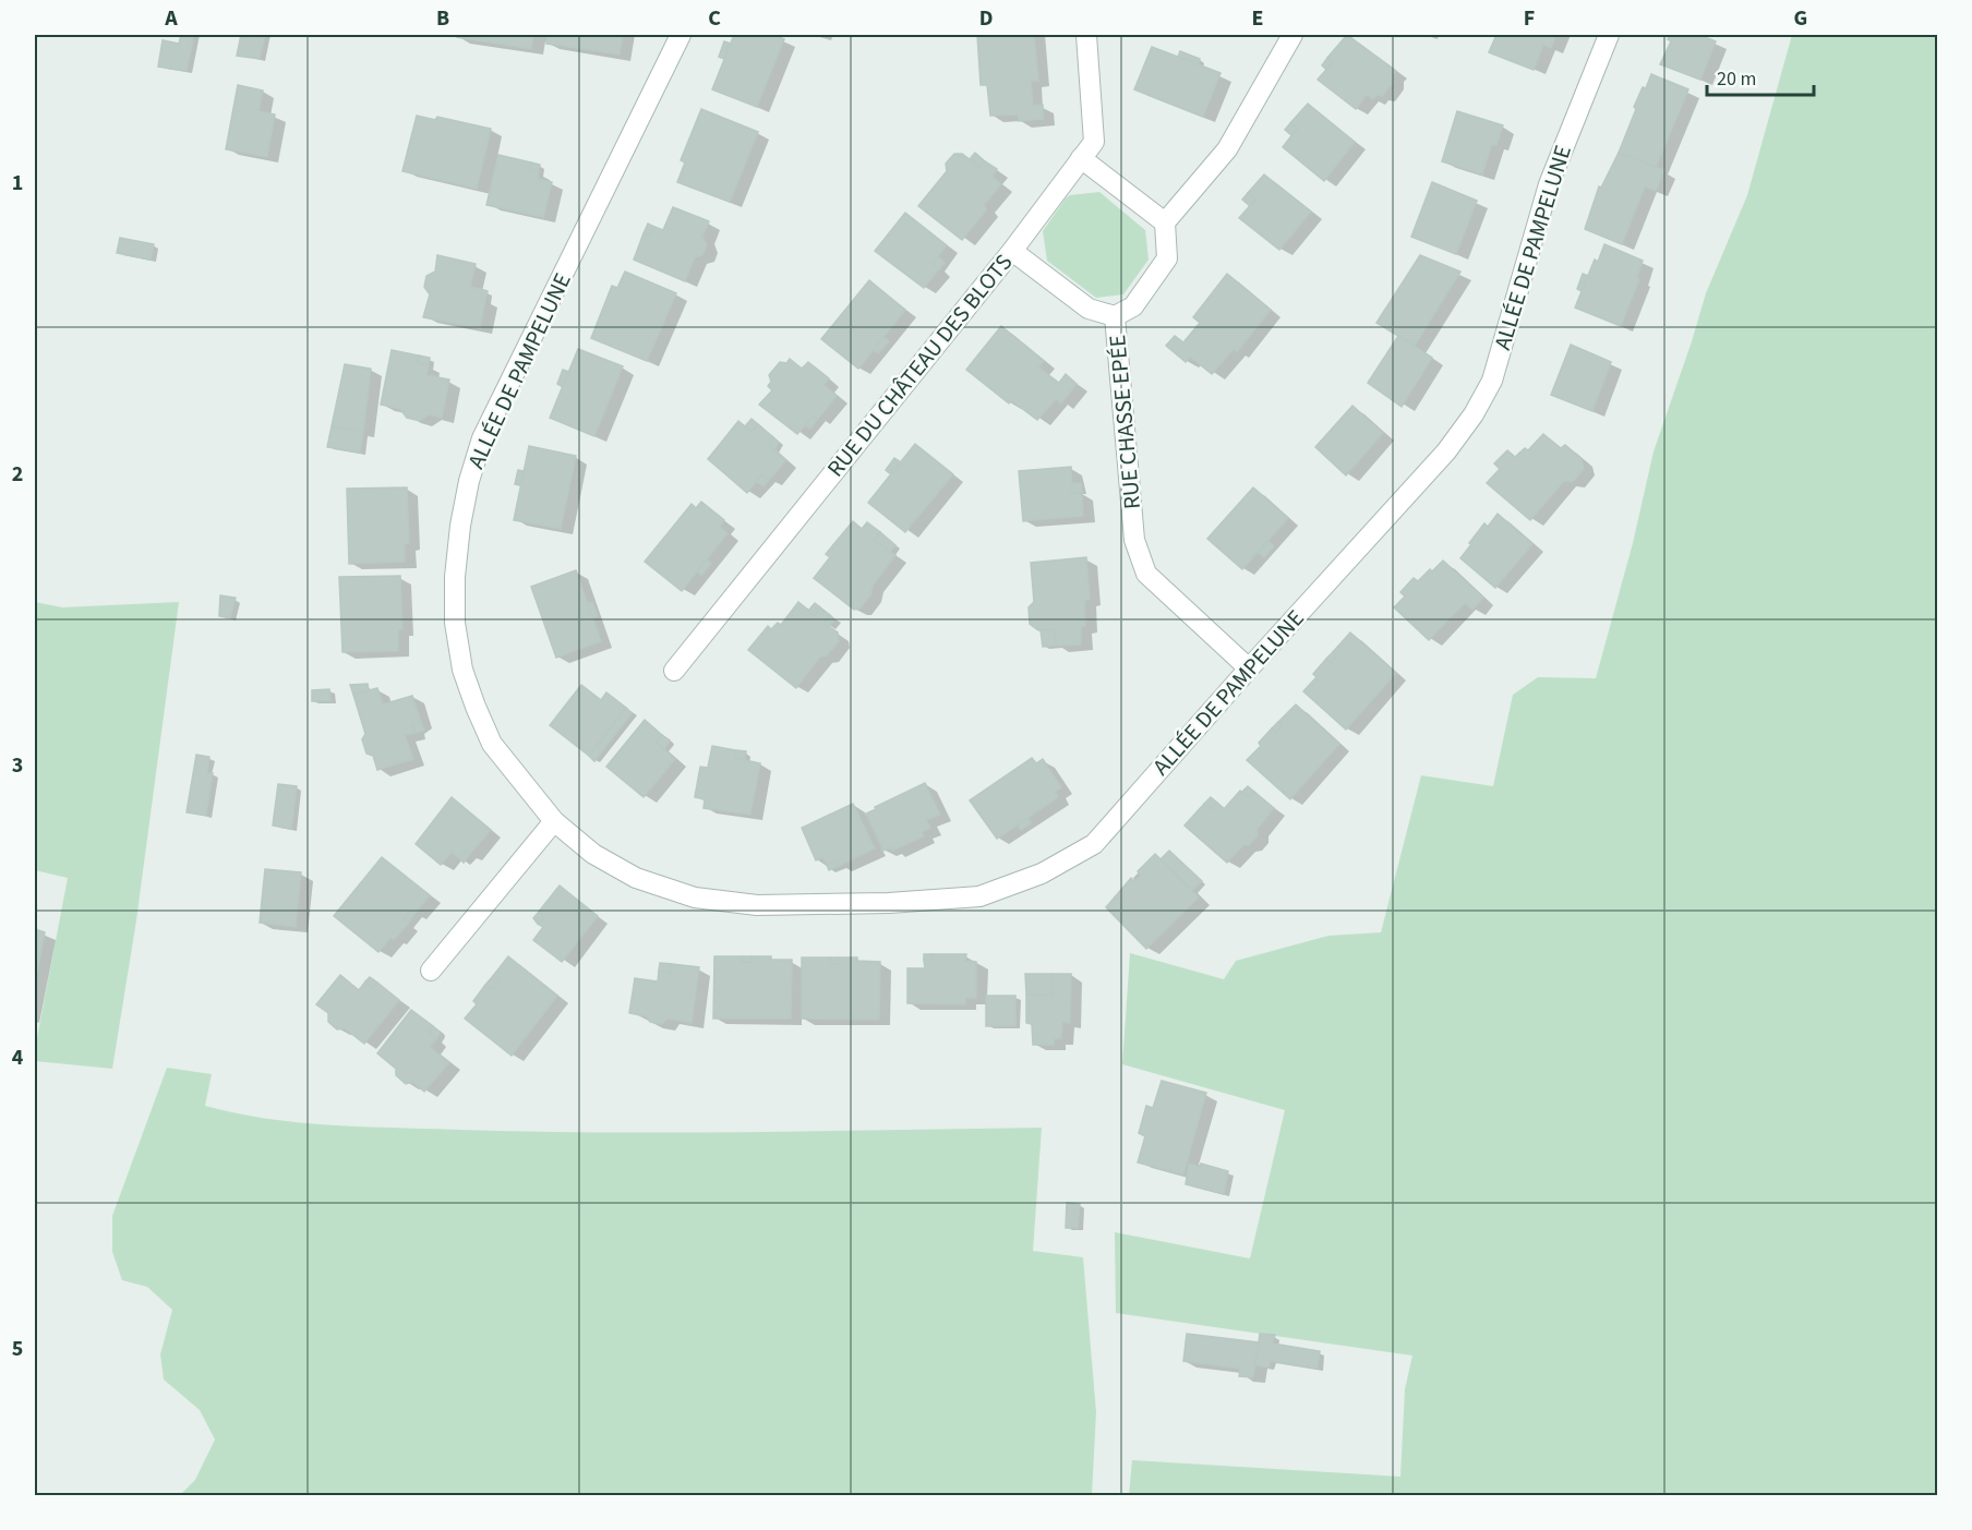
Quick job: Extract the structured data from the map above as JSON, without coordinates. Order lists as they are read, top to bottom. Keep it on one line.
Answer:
{"streets":{"street":["ALLÉE DE PAMPELUNE","RUE DU CHÂTEAU DES BLOTS","RUE CHASSE EPÉE"]},"crossings":[["ALLÉE DE PAMPELUNE","RUE CHASSE EPÉE"]],"scale_bar":"20 m","grid":{"columns":["A","B","C","D","E","F","G"],"rows":["1","2","3","4","5"]}}
